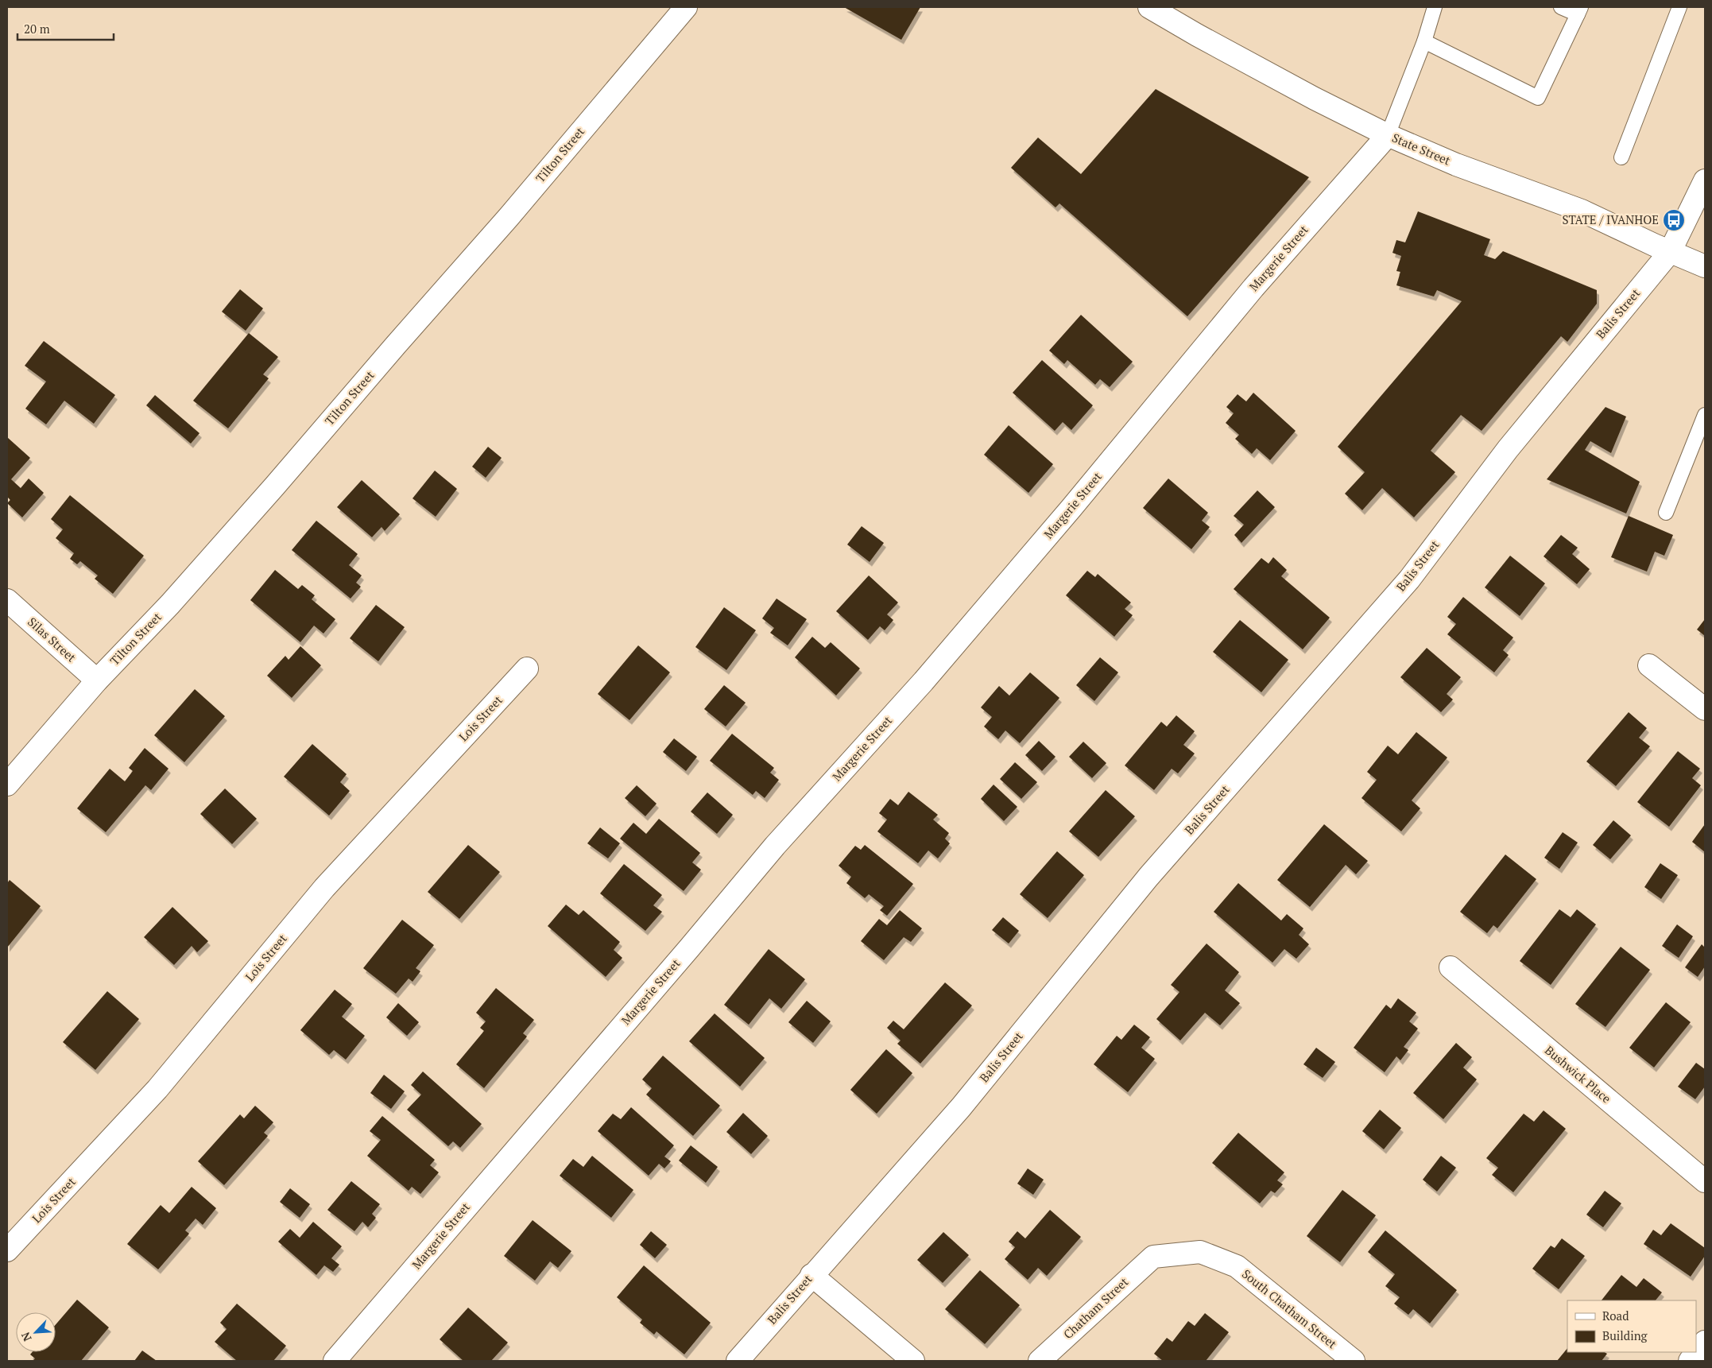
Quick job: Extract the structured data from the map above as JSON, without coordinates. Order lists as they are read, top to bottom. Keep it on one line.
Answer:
{"streets":{"street":["State Street","Tilton Street","Margerie Street","Balis Street","Silas Street","Lois Street","Bushwick Place","Chatham Street","South Chatham Street"]},"crossings":[["State Street","Margerie Street"],["State Street","Balis Street"],["Tilton Street","Silas Street"],["Chatham Street","South Chatham Street"]],"places":{"bus stop":["STATE / IVANHOE"]},"legend":["Road","Building"],"scale_bar":"20 m","north":"bottom left"}
